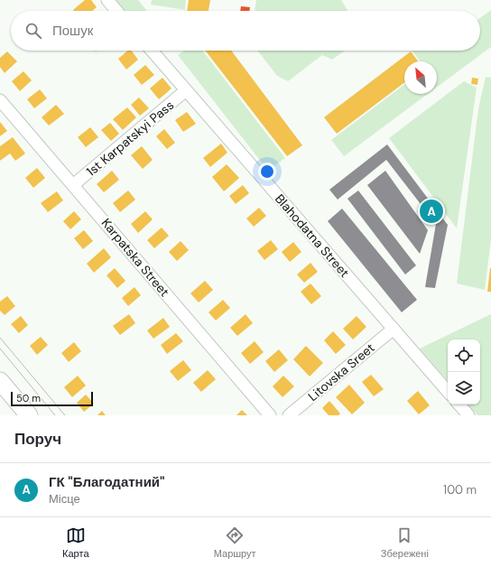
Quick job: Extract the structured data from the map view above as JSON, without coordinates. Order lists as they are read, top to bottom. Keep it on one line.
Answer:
{"streets":{"street":["1st Karpatskyi Pass","Blahodatna Street","Karpatska Street","Litovska Sreet"]},"crossings":[["1st Karpatskyi Pass","Blahodatna Street"],["1st Karpatskyi Pass","Karpatska Street"],["Blahodatna Street","Litovska Sreet"]],"scale_bar":"50 m","north":"top left","page":{"search":"Пошук","pins":"A","scale":"50 m","heading":"Поруч","list":[{"mark":"A","name":"ГК \"Благодатний\"","note":"Місце","value":"100 m"}],"nav":["Карта","Маршрут","Збережені"]}}
